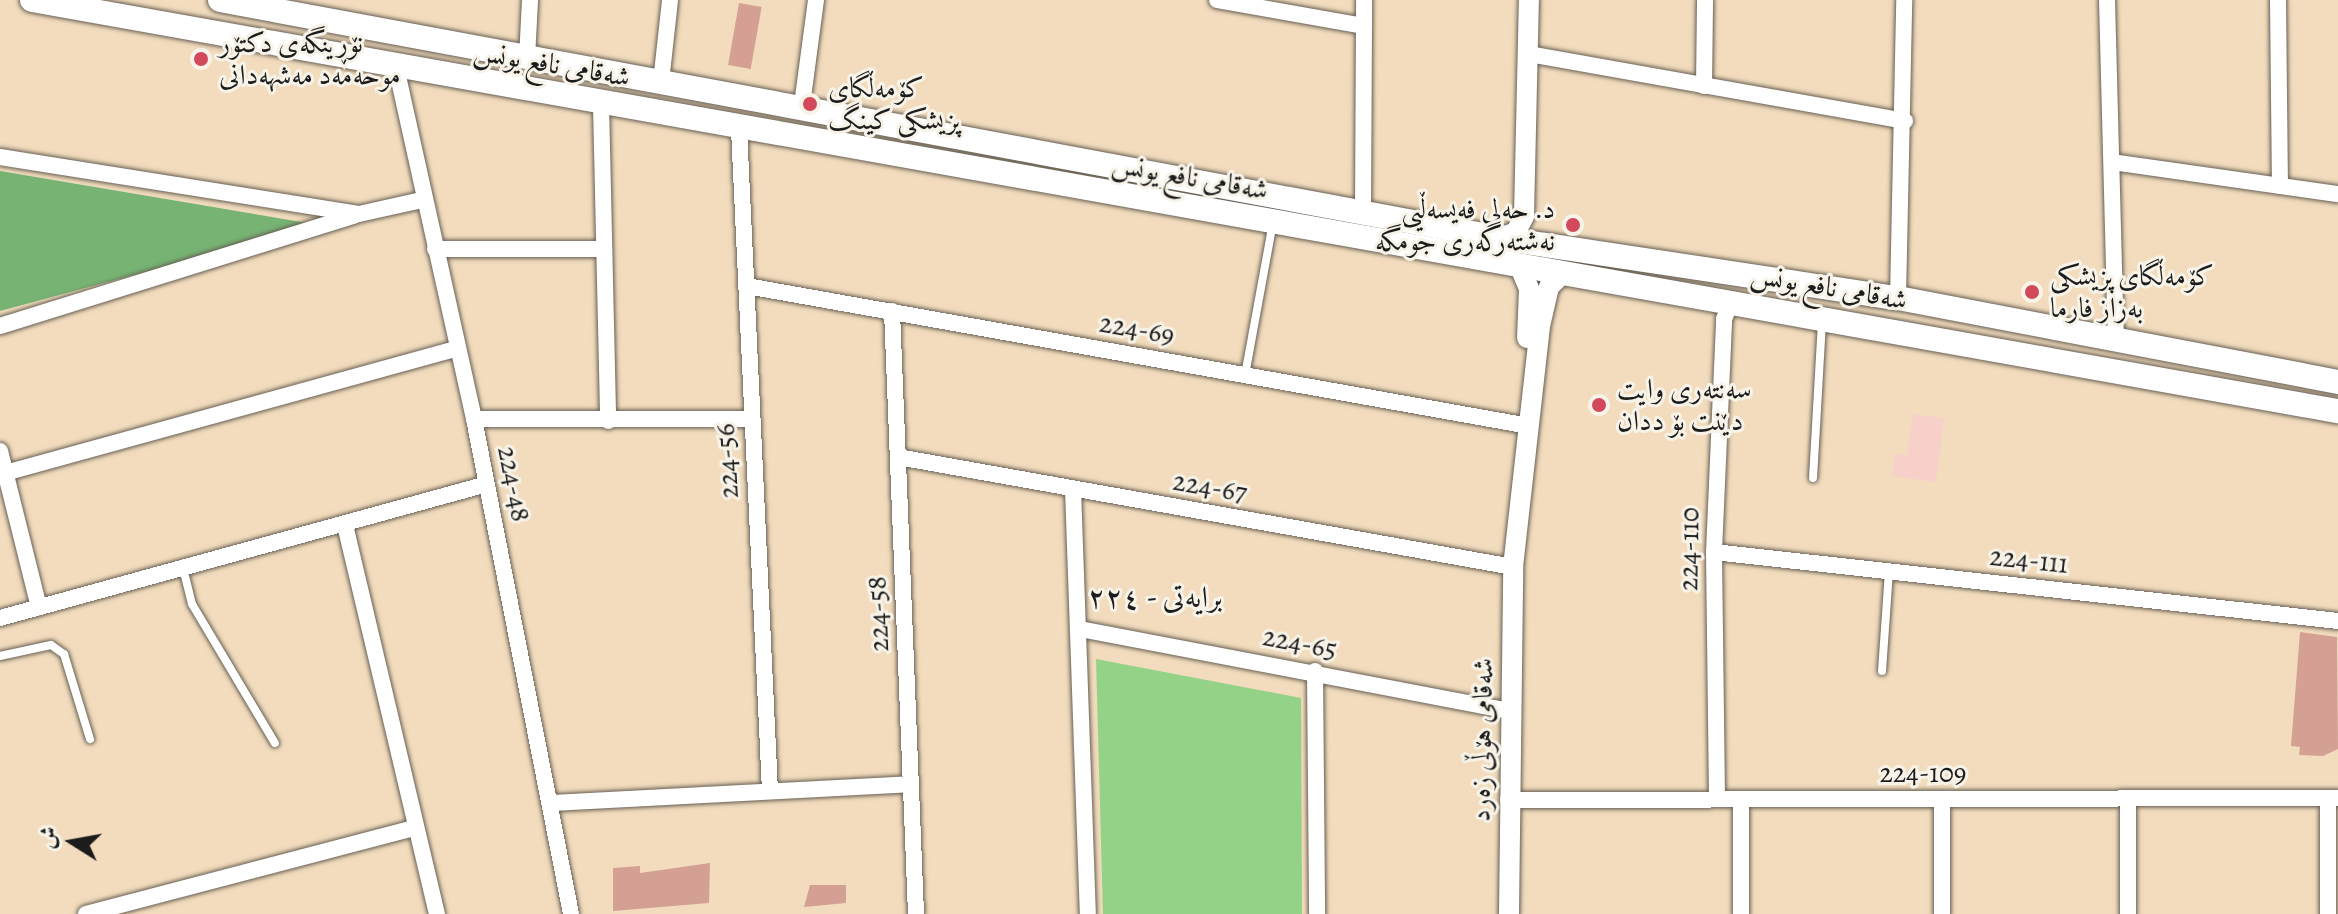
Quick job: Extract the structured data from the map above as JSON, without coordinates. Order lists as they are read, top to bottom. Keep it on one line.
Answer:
{"streets":{"main road":["شەقامی نافع یونس"],"street":["224-69","224-56","224-48","224-67","224-110","224-111","224-58","224-65","شەقامی هۆڵی زەرد","224-109"]},"crossings":[["شەقامی نافع یونس","224-56"],["شەقامی نافع یونس","224-48"],["شەقامی نافع یونس","224-110"],["شەقامی نافع یونس","شەقامی هۆڵی زەرد"],["224-69","224-56"],["224-69","224-58"],["224-69","شەقامی هۆڵی زەرد"],["224-67","224-58"],["224-67","شەقامی هۆڵی زەرد"],["224-110","224-111"],["224-110","224-109"],["224-65","شەقامی هۆڵی زەرد"],["شەقامی هۆڵی زەرد","224-109"]],"districts":["برایەتی - ٢٢٤"],"places":["نۆڕینگەی دکتۆر موحەمەد مەشهەدانی","کۆمەڵگای پزیشکی کینگ","د. حەلی فەیسەڵیی نەشتەرگەری جومگە","کۆمەڵگای پزیشکی بەزاز فارما","سەنتەری وایت دێنت بۆ ددان"],"north":"left"}
